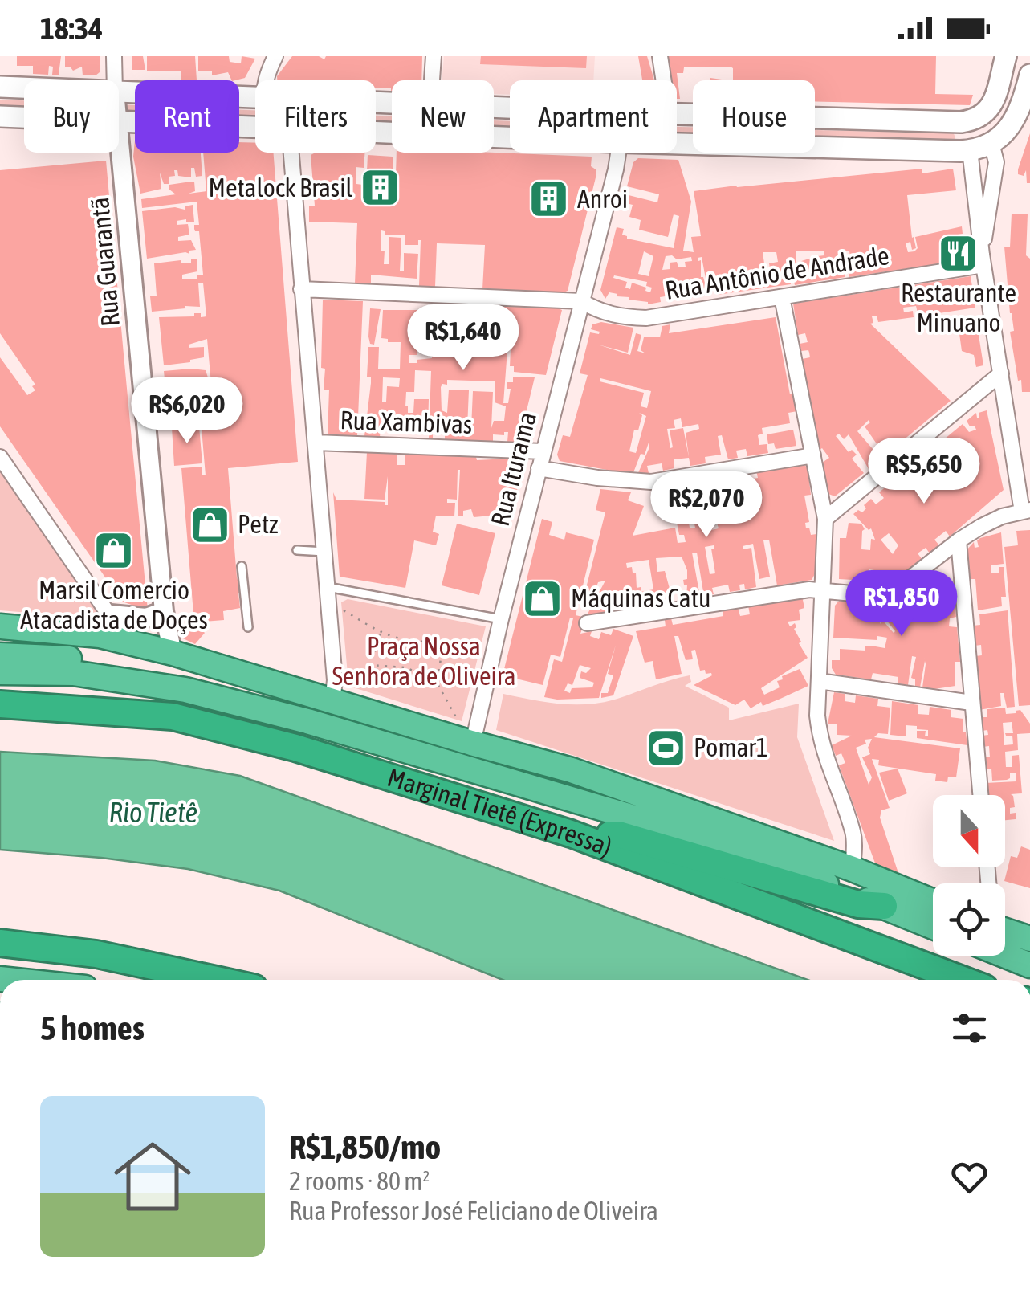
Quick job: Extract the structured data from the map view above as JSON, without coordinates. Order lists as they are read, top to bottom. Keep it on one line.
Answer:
{"streets":{"highway":["Marginal Tietê (Expressa)"],"street":["Rua Guarantã","Rua Antônio de Andrade","Rua Xambivas","Rua Iturama"]},"crossings":[["Rua Antônio de Andrade","Rua Iturama"],["Rua Xambivas","Rua Iturama"]],"water":["Rio Tietê"],"parks":["Praça Nossa Senhora de Oliveira"],"places":{"building":["Metalock Brasil","Anroi"],"restaurant":["Restaurante Minuano"],"shop":["Petz","Marsil Comercio Atacadista de Doçes","Máquinas Catu"],"sports":["Pomar1"]},"north":"bottom","page":{"status":"18:34","chip":["Buy","Rent","Filters","New","Apartment","House"],"price":["R$1,640","R$6,020","R$5,650","R$2,070","R$1,850"],"heading":"5 homes","list":[{"name":"R$1,850/mo","note":"2 rooms · 80 m² · Rua Professor José Feliciano de Oliveira"}]}}
